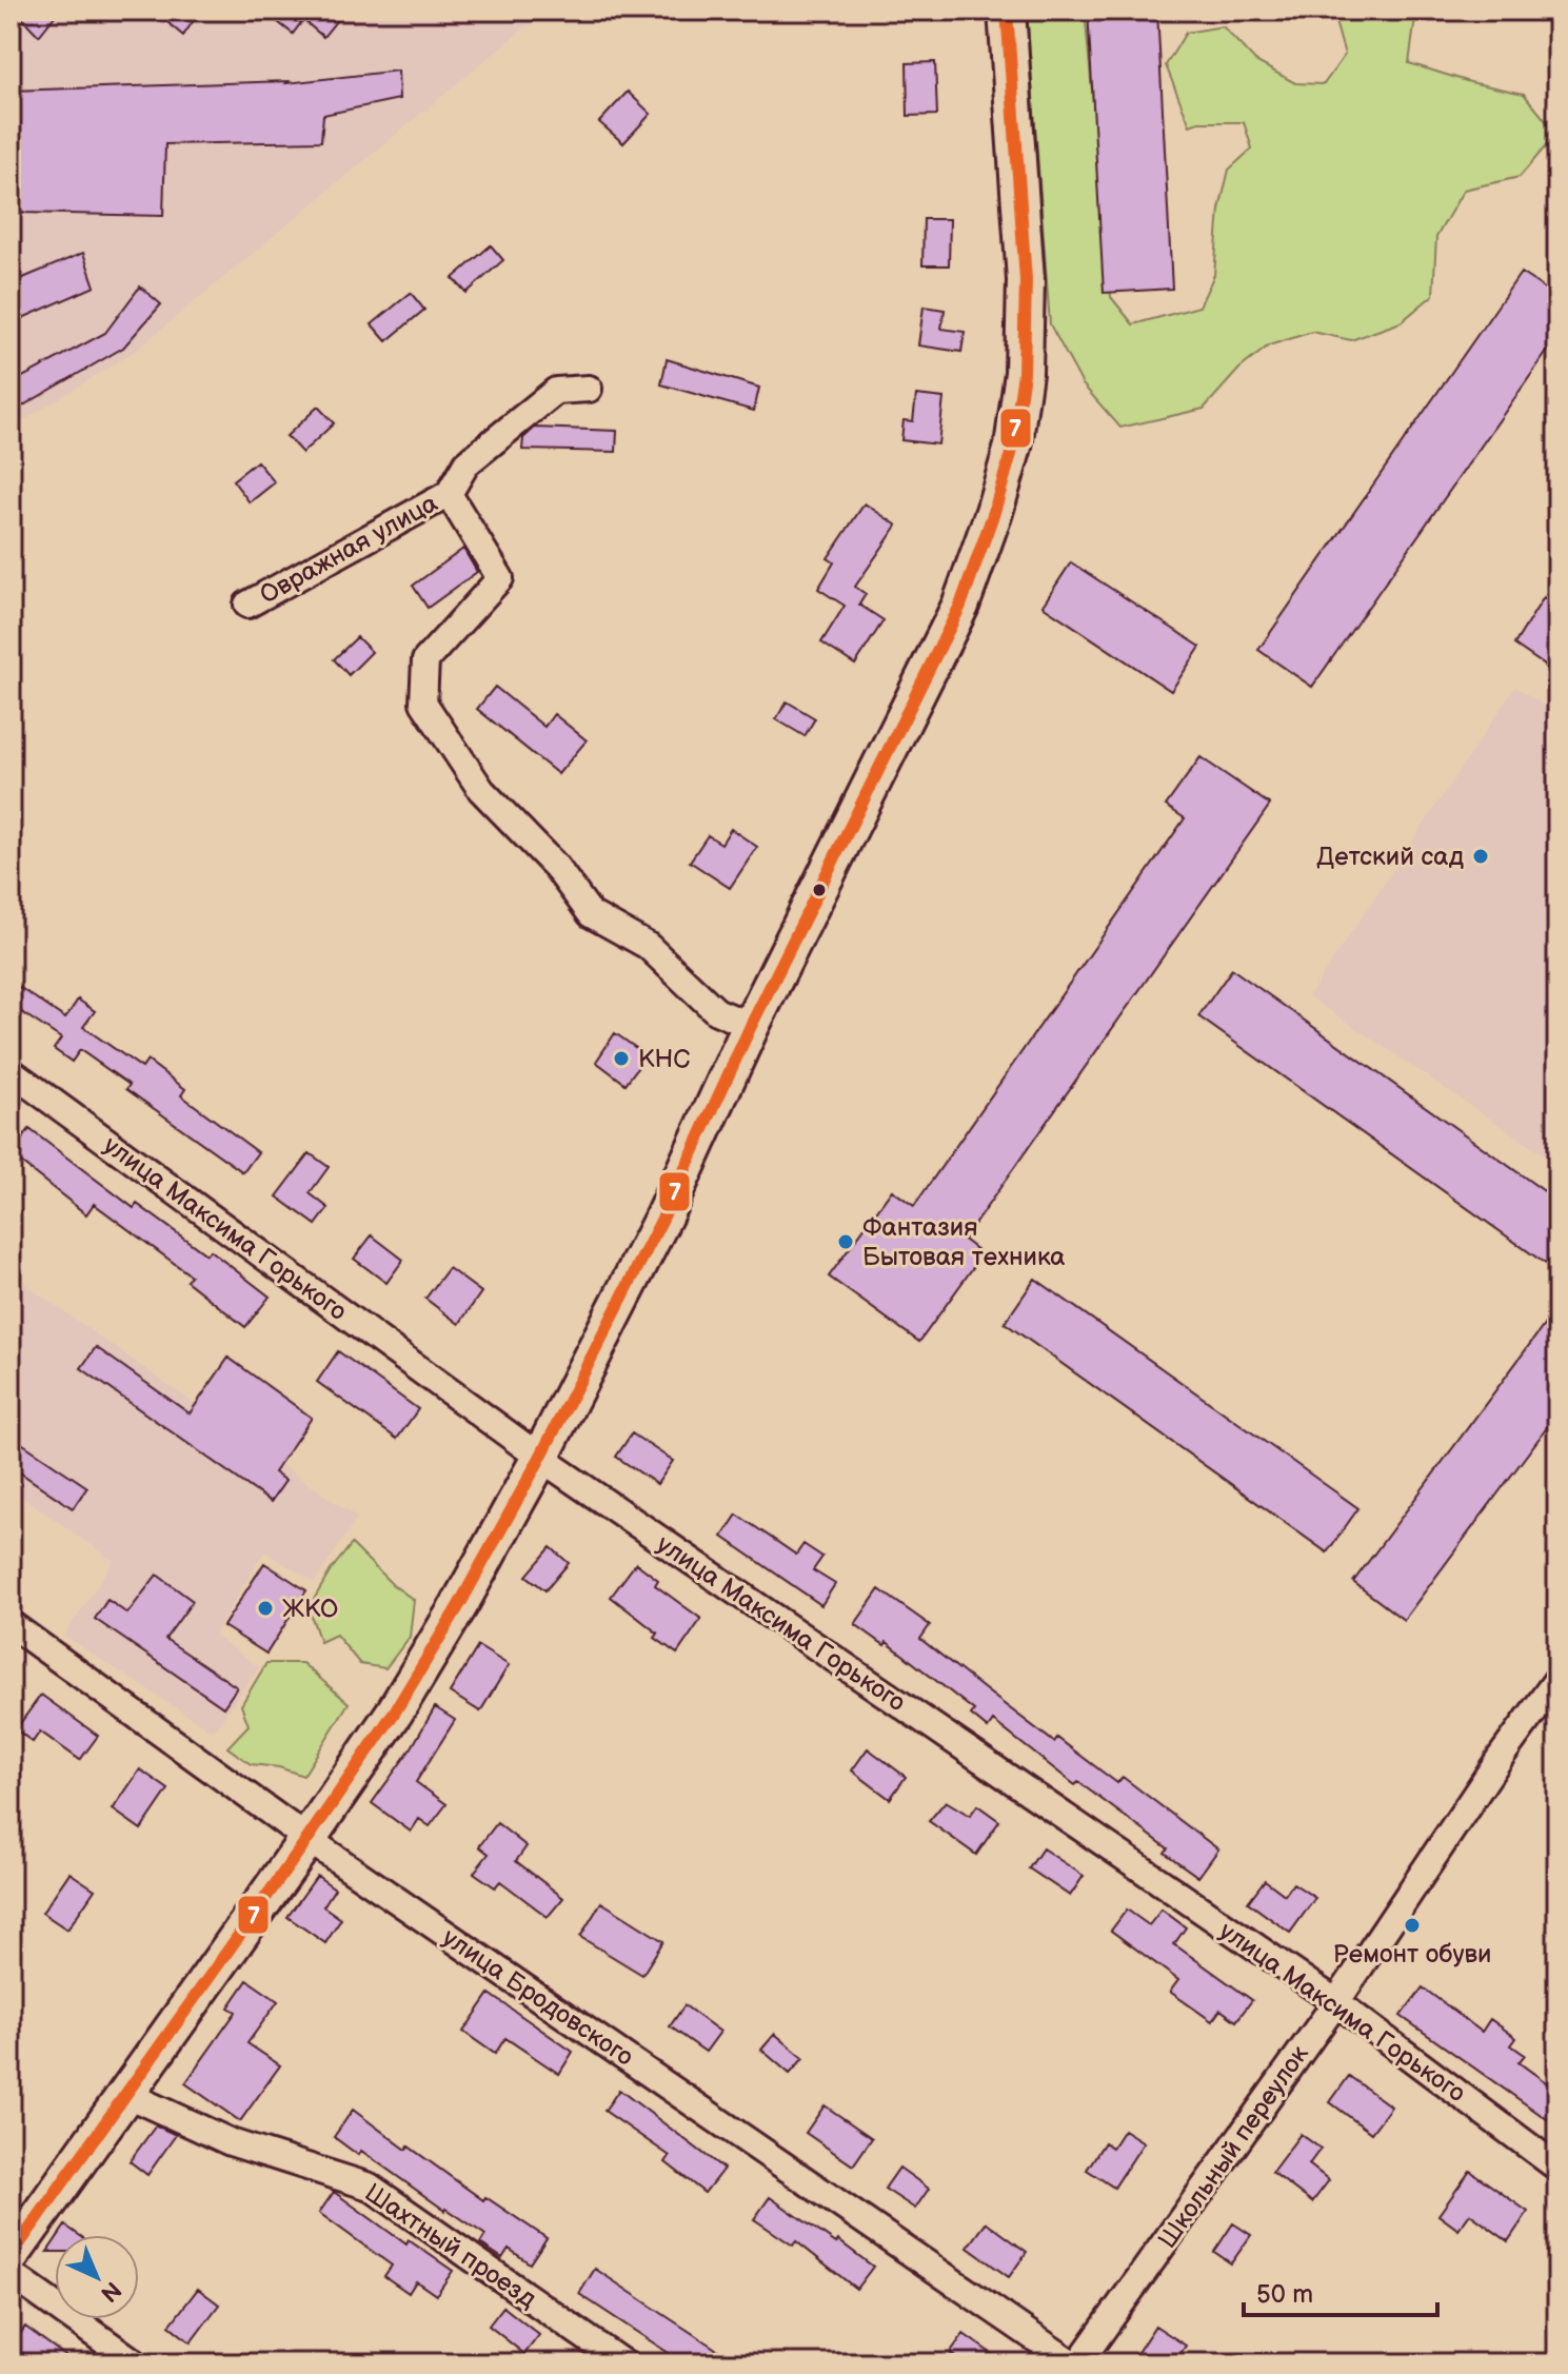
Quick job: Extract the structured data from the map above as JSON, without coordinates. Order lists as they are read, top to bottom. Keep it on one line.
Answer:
{"streets":{"street":["Овражная улица","улица Максима Горького","улица Бродовского","Школьный переулок","Шахтный проезд"]},"crossings":[["улица Максима Горького","Школьный переулок"]],"places":["Детский сад","КНС","Фантазия Бытовая техника","ЖКО","Ремонт обуви"],"lines":["transit line 7"],"scale_bar":"50 m","north":"bottom right"}
